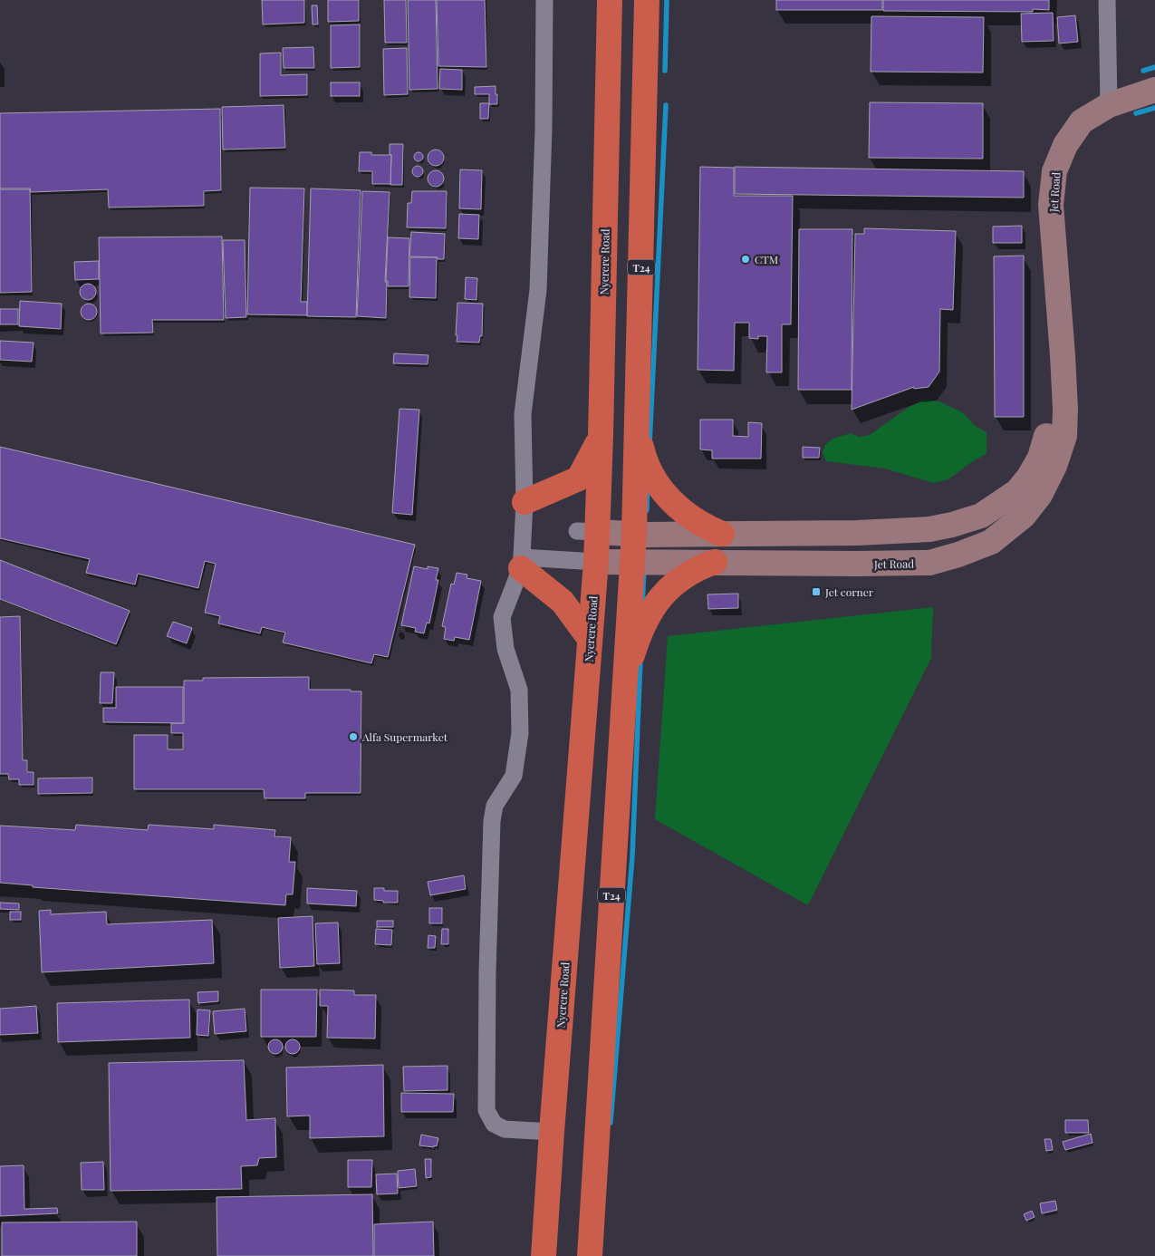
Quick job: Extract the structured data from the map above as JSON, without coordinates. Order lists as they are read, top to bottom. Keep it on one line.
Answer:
{"streets":{"highway":["Nyerere Road","T24"],"main road":["Jet Road"]},"crossings":[["Jet Road","Nyerere Road"],["Jet Road","T24"]],"places":{"other":["CTM","Alfa Supermarket"],"transit":["Jet corner"]}}
